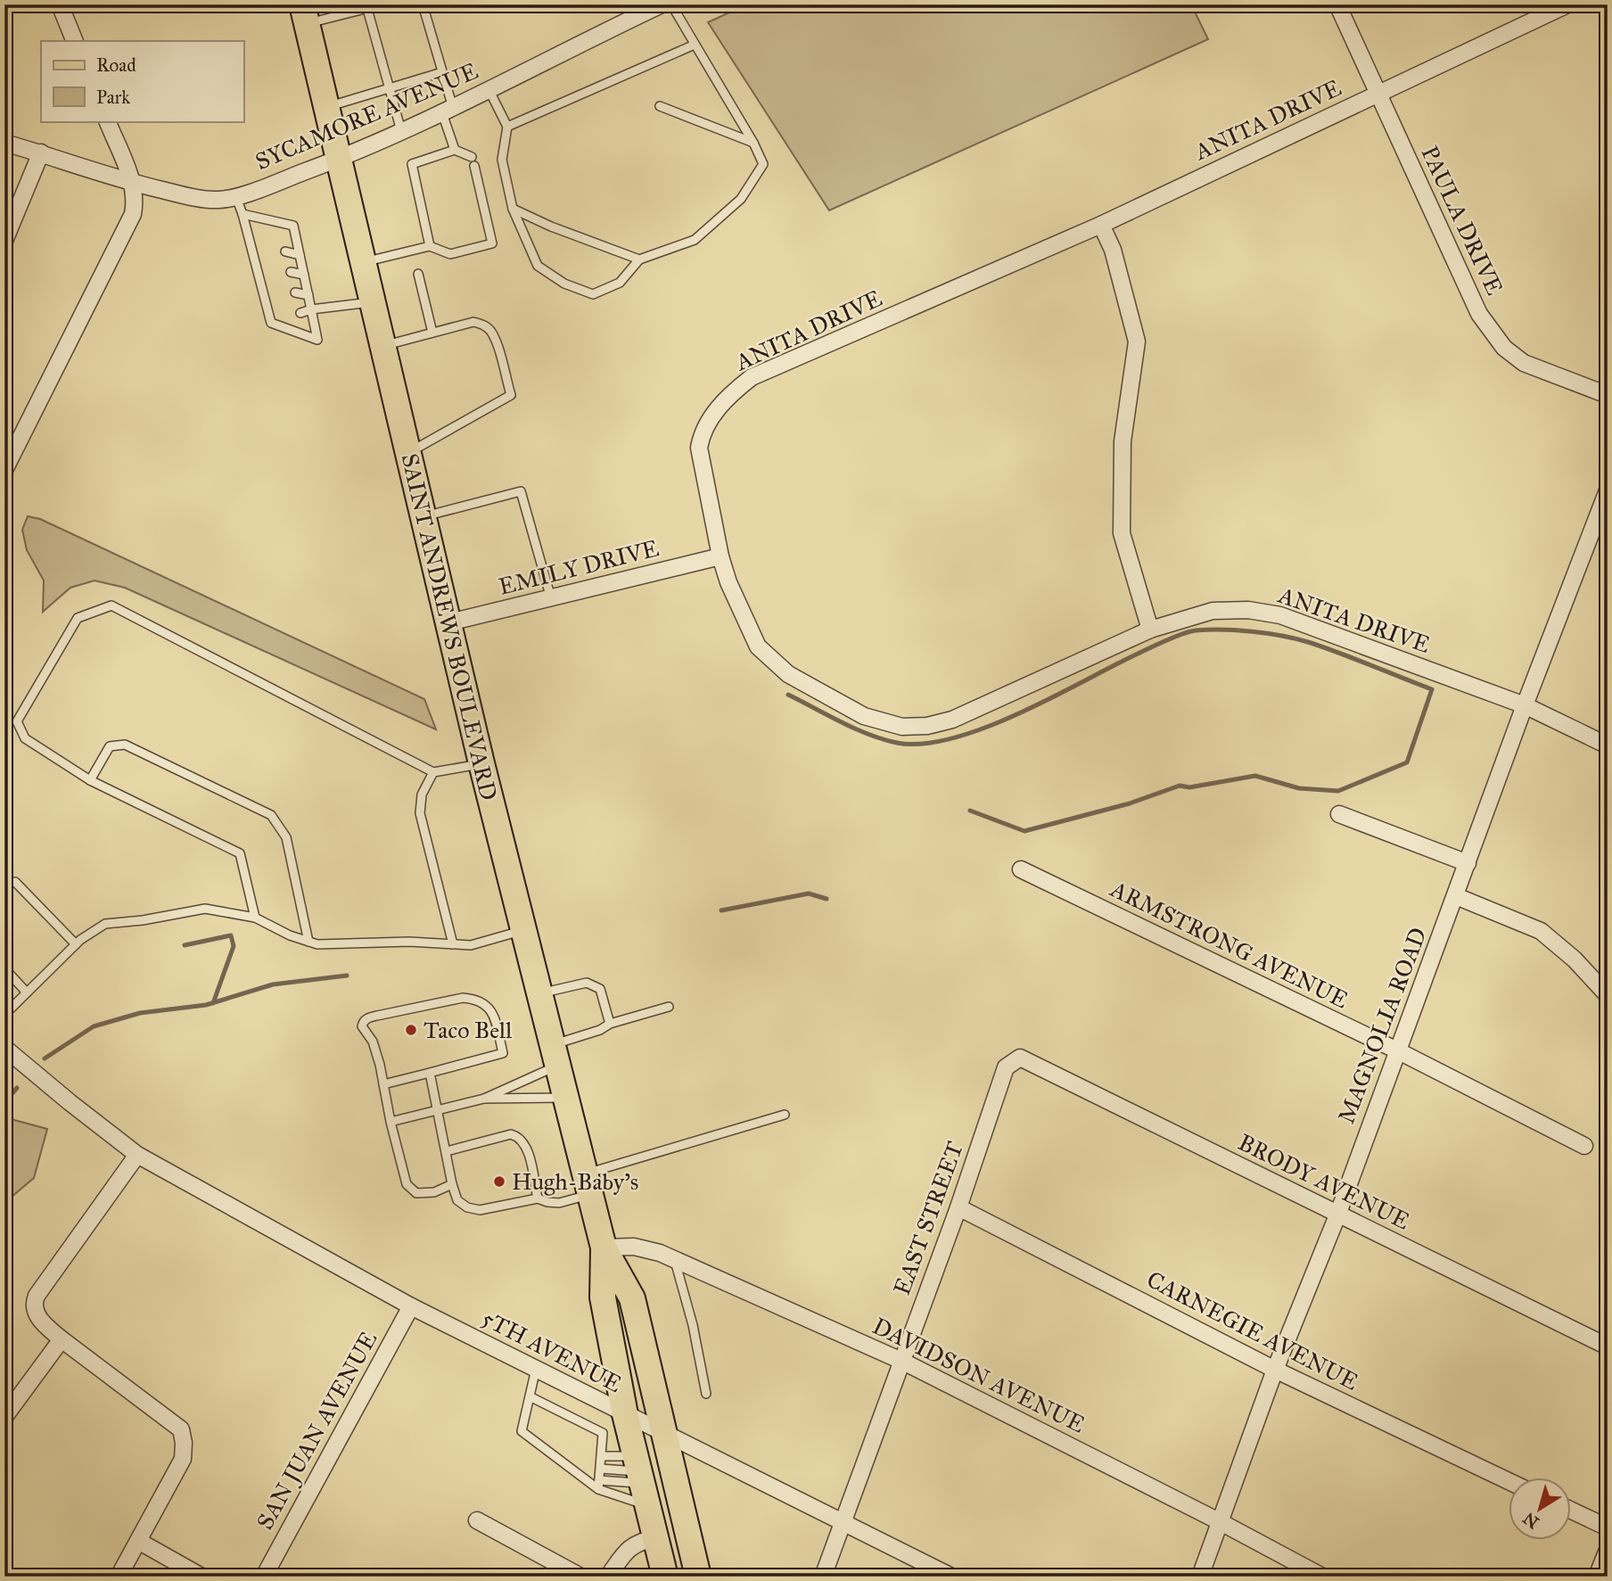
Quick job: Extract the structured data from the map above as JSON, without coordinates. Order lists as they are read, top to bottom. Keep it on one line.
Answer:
{"streets":{"main road":["SAINT ANDREWS BOULEVARD"],"street":["SYCAMORE AVENUE","ANITA DRIVE","PAULA DRIVE","EMILY DRIVE","ARMSTRONG AVENUE","MAGNOLIA ROAD","BRODY AVENUE","EAST STREET","CARNEGIE AVENUE","5TH AVENUE","DAVIDSON AVENUE","SAN JUAN AVENUE"]},"crossings":[["SYCAMORE AVENUE","SAINT ANDREWS BOULEVARD"],["ANITA DRIVE","PAULA DRIVE"],["ANITA DRIVE","EMILY DRIVE"],["ANITA DRIVE","MAGNOLIA ROAD"],["EMILY DRIVE","SAINT ANDREWS BOULEVARD"],["SAINT ANDREWS BOULEVARD","5TH AVENUE"],["SAINT ANDREWS BOULEVARD","DAVIDSON AVENUE"],["ARMSTRONG AVENUE","MAGNOLIA ROAD"],["MAGNOLIA ROAD","BRODY AVENUE"],["MAGNOLIA ROAD","CARNEGIE AVENUE"],["MAGNOLIA ROAD","DAVIDSON AVENUE"],["BRODY AVENUE","EAST STREET"],["EAST STREET","CARNEGIE AVENUE"],["EAST STREET","5TH AVENUE"],["EAST STREET","DAVIDSON AVENUE"],["5TH AVENUE","SAN JUAN AVENUE"]],"places":["Taco Bell","Hugh-Baby's"],"legend":["Road","Park"],"north":"bottom left"}
